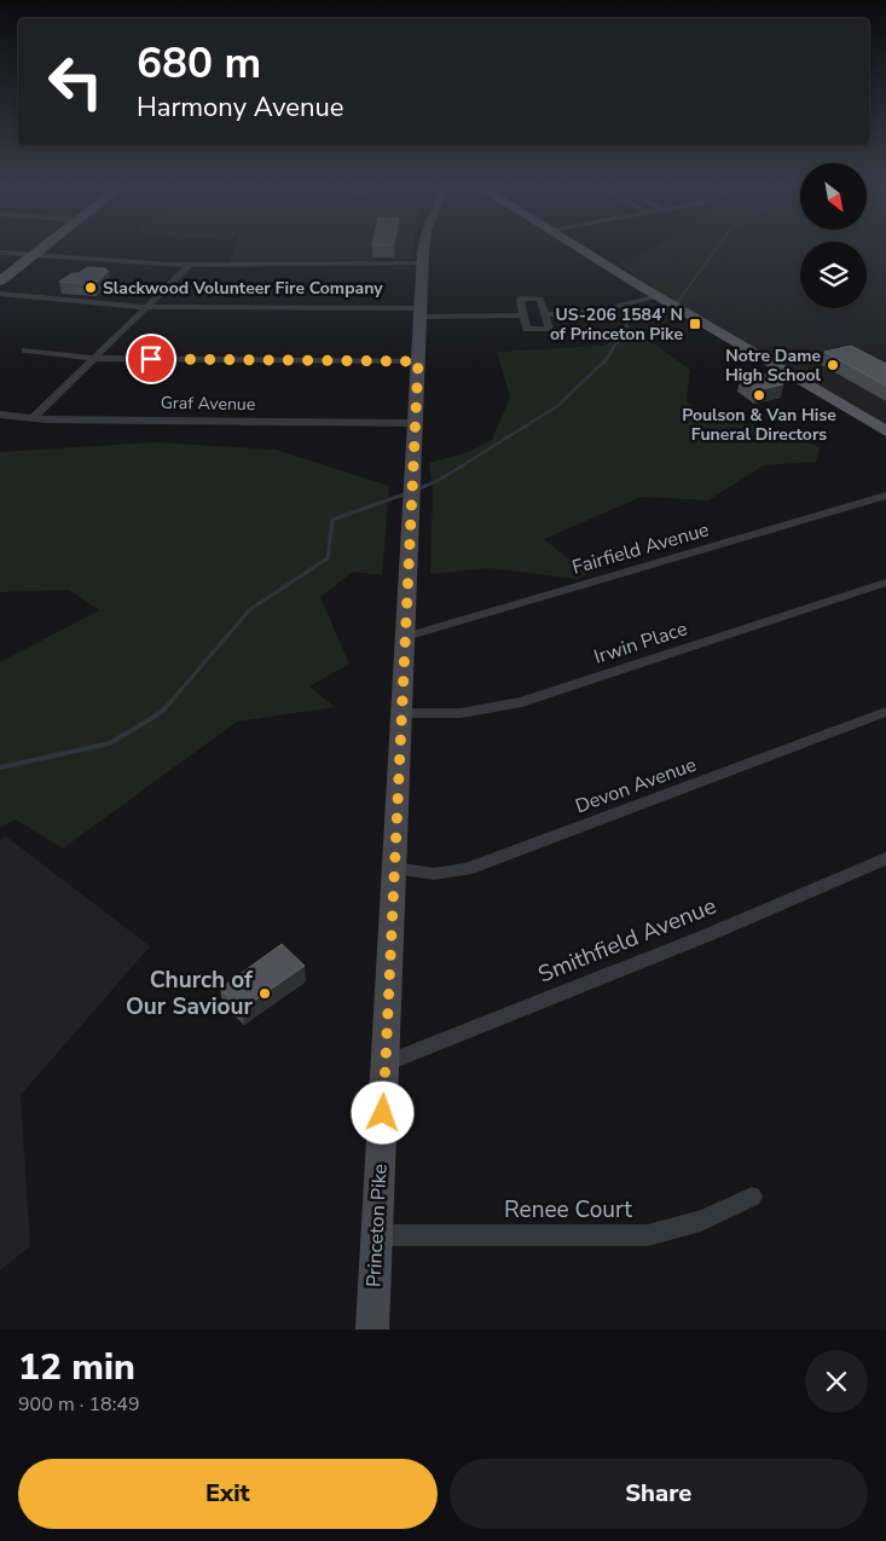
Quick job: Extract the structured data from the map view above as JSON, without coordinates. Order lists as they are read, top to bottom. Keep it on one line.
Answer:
{"streets":{"main road":["Princeton Pike"],"street":["Graf Avenue","Fairfield Avenue","Irwin Place","Devon Avenue","Smithfield Avenue","Renee Court"]},"crossings":[["Graf Avenue","Princeton Pike"],["Fairfield Avenue","Princeton Pike"],["Irwin Place","Princeton Pike"],["Devon Avenue","Princeton Pike"],["Smithfield Avenue","Princeton Pike"],["Renee Court","Princeton Pike"]],"places":{"other":["Slackwood Volunteer Fire Company","Notre Dame High School","Poulson & Van Hise Funeral Directors","Church of Our Saviour"],"transit":["US-206 1584' N of Princeton Pike"]},"north":"bottom right","page":{"turn":["680 m","Harmony Avenue"],"heading":["12 min","900 m · 18:49"],"buttons":["Exit","Share"]}}
